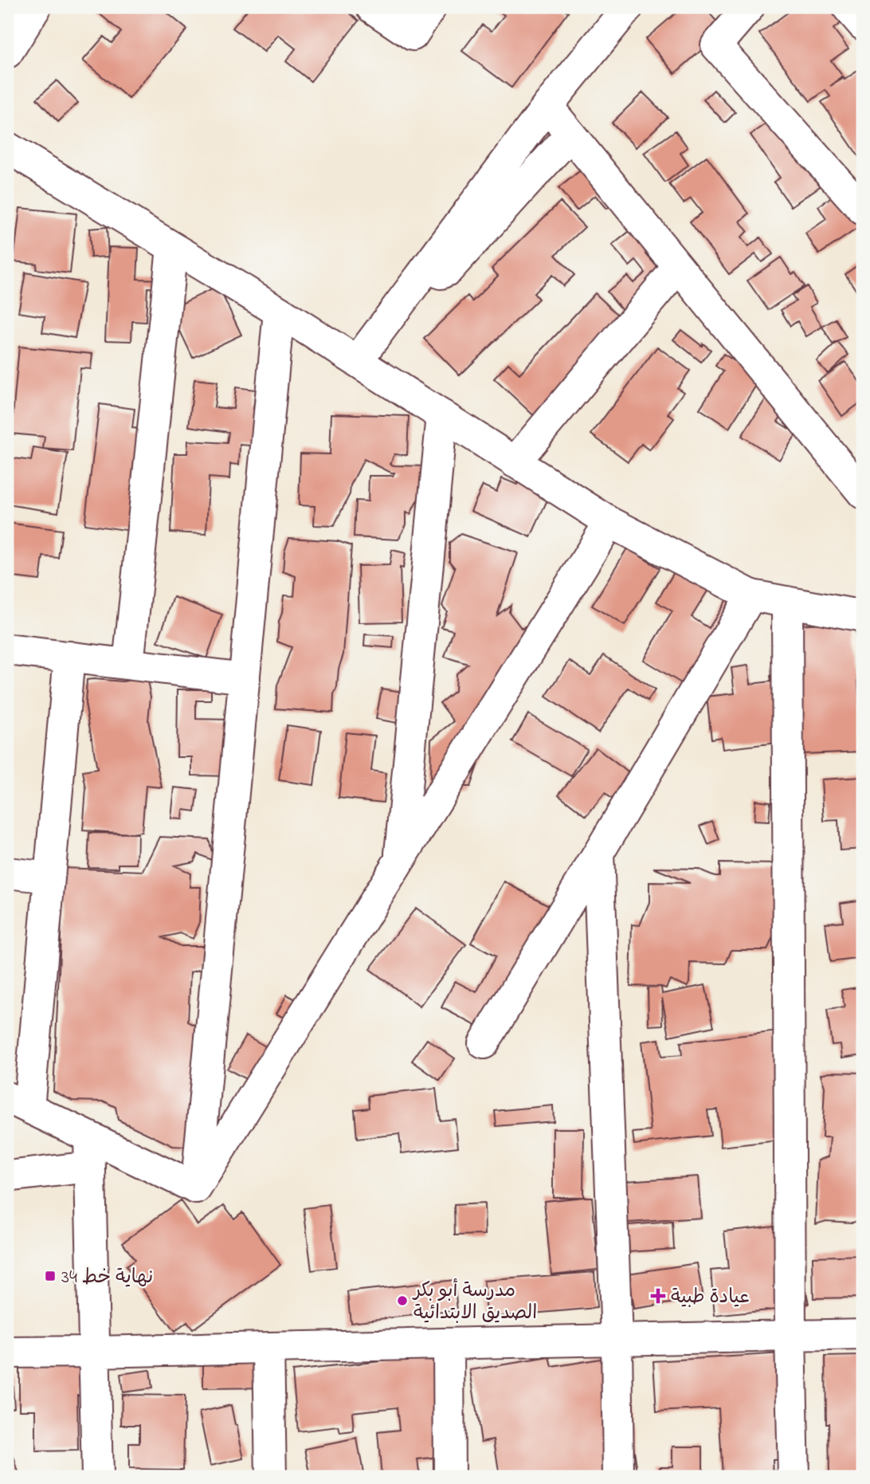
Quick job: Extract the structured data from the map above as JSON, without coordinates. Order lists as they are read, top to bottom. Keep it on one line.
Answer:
{"places":{"transit":["نهاية خط 34"],"health":["عيادة طبية"],"other":["مدرسة أبو بكر الصديق الابتدائية"]}}
